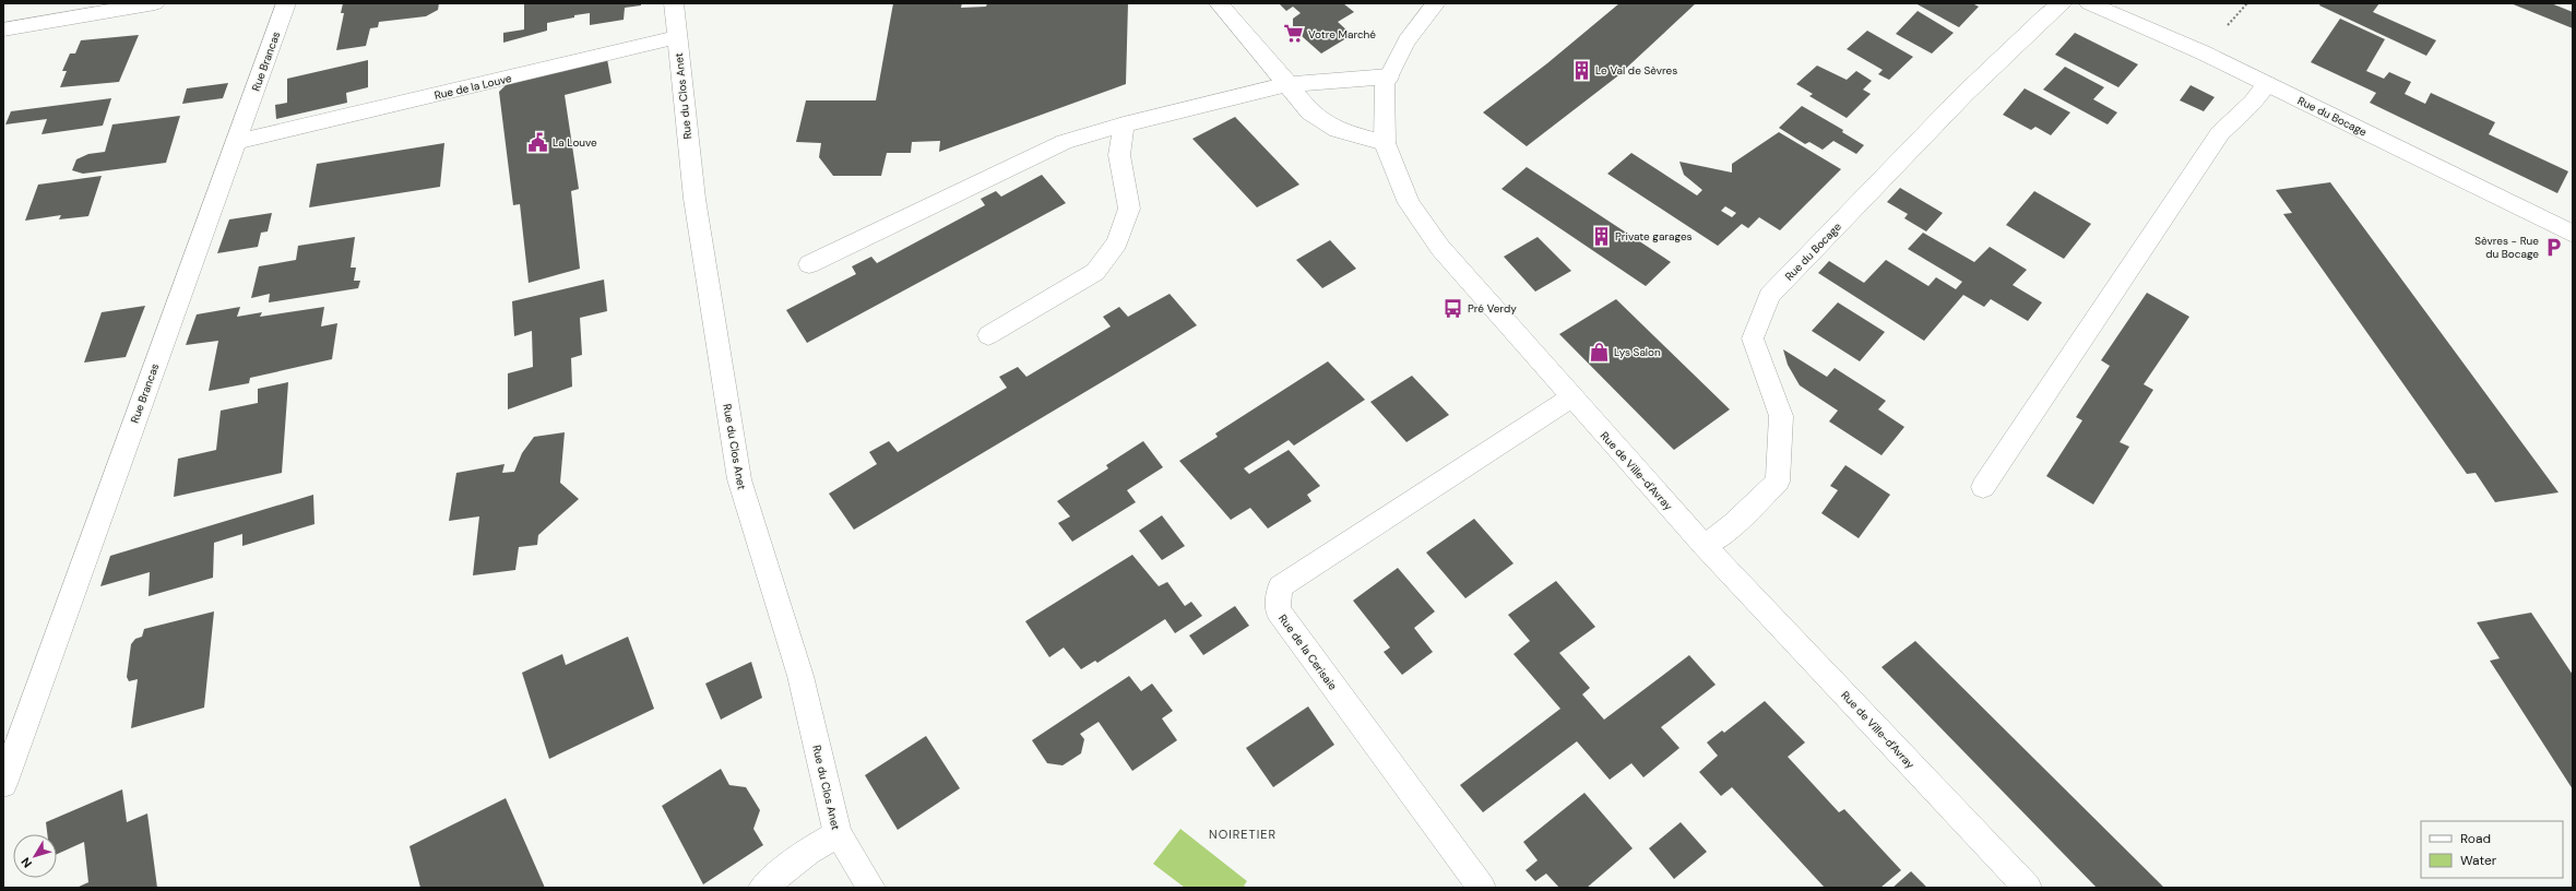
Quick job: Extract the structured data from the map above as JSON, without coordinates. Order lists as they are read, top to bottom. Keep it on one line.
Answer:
{"streets":{"street":["Rue Brancas","Rue de la Louve","Rue du Clos Anet","Rue du Bocage","Rue de Ville-d'Avray","Rue de la Cerisaie"]},"crossings":[["Rue Brancas","Rue de la Louve"],["Rue de la Louve","Rue du Clos Anet"],["Rue du Bocage","Rue de Ville-d'Avray"],["Rue de Ville-d'Avray","Rue de la Cerisaie"]],"districts":["NOIRETIER"],"places":{"supermarket":["Votre Marché"],"building":["Le Val de Sèvres","Private garages"],"public building":["La Louve"],"parking":["Sèvres - Rue du Bocage"],"bus stop":["Pré Verdy"],"shop":["Lys Salon"]},"legend":["Road","Water"],"north":"bottom left"}
